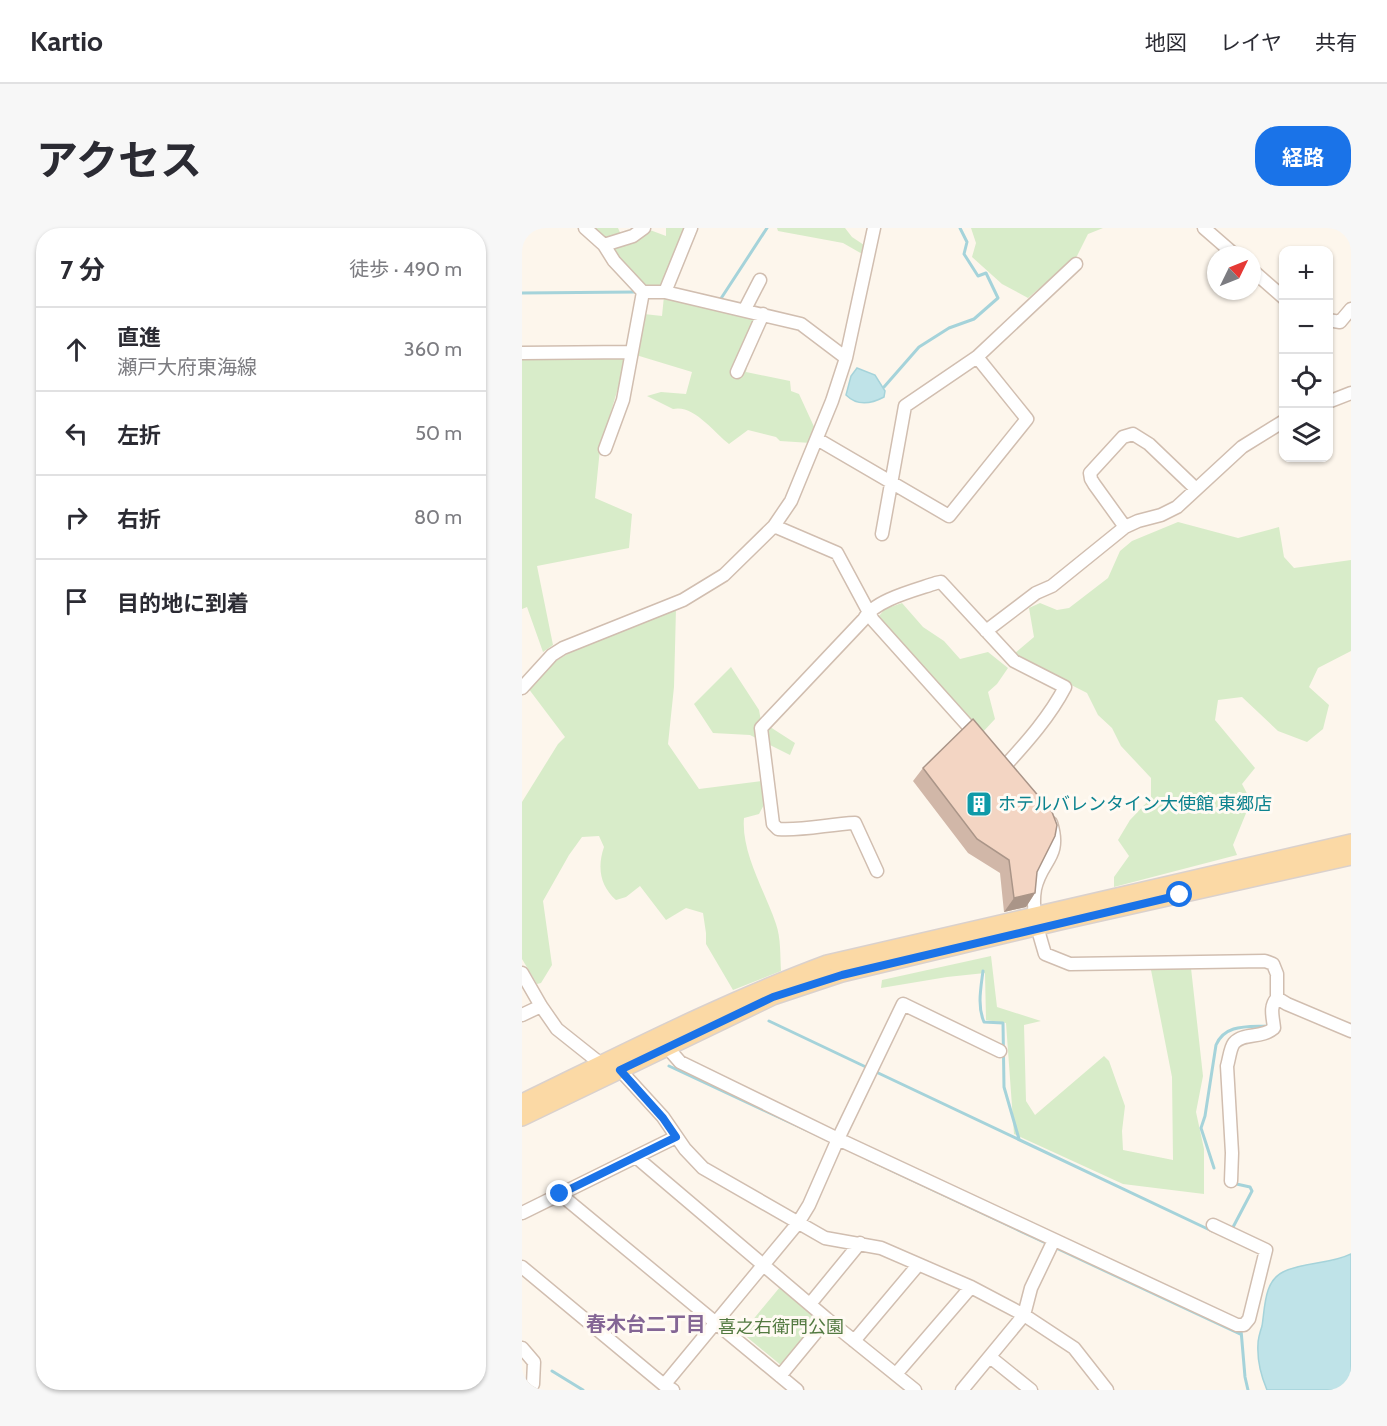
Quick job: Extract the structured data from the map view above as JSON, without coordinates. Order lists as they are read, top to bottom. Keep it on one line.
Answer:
{"districts":["春木台二丁目"],"parks":["喜之右衛門公園"],"places":{"building":["ホテルバレンタイン大使館 東郷店"]},"north":"top right","page":{"header":"Kartio","nav":["地図","レイヤ","共有"],"title":"アクセス","buttons":"経路","heading":["7 分","徒歩 · 490 m"],"map_buttons":["+","−"],"list":[["直進","瀬戸大府東海線","360 m"],["左折","50 m"],["右折","80 m"],"目的地に到着"]}}
